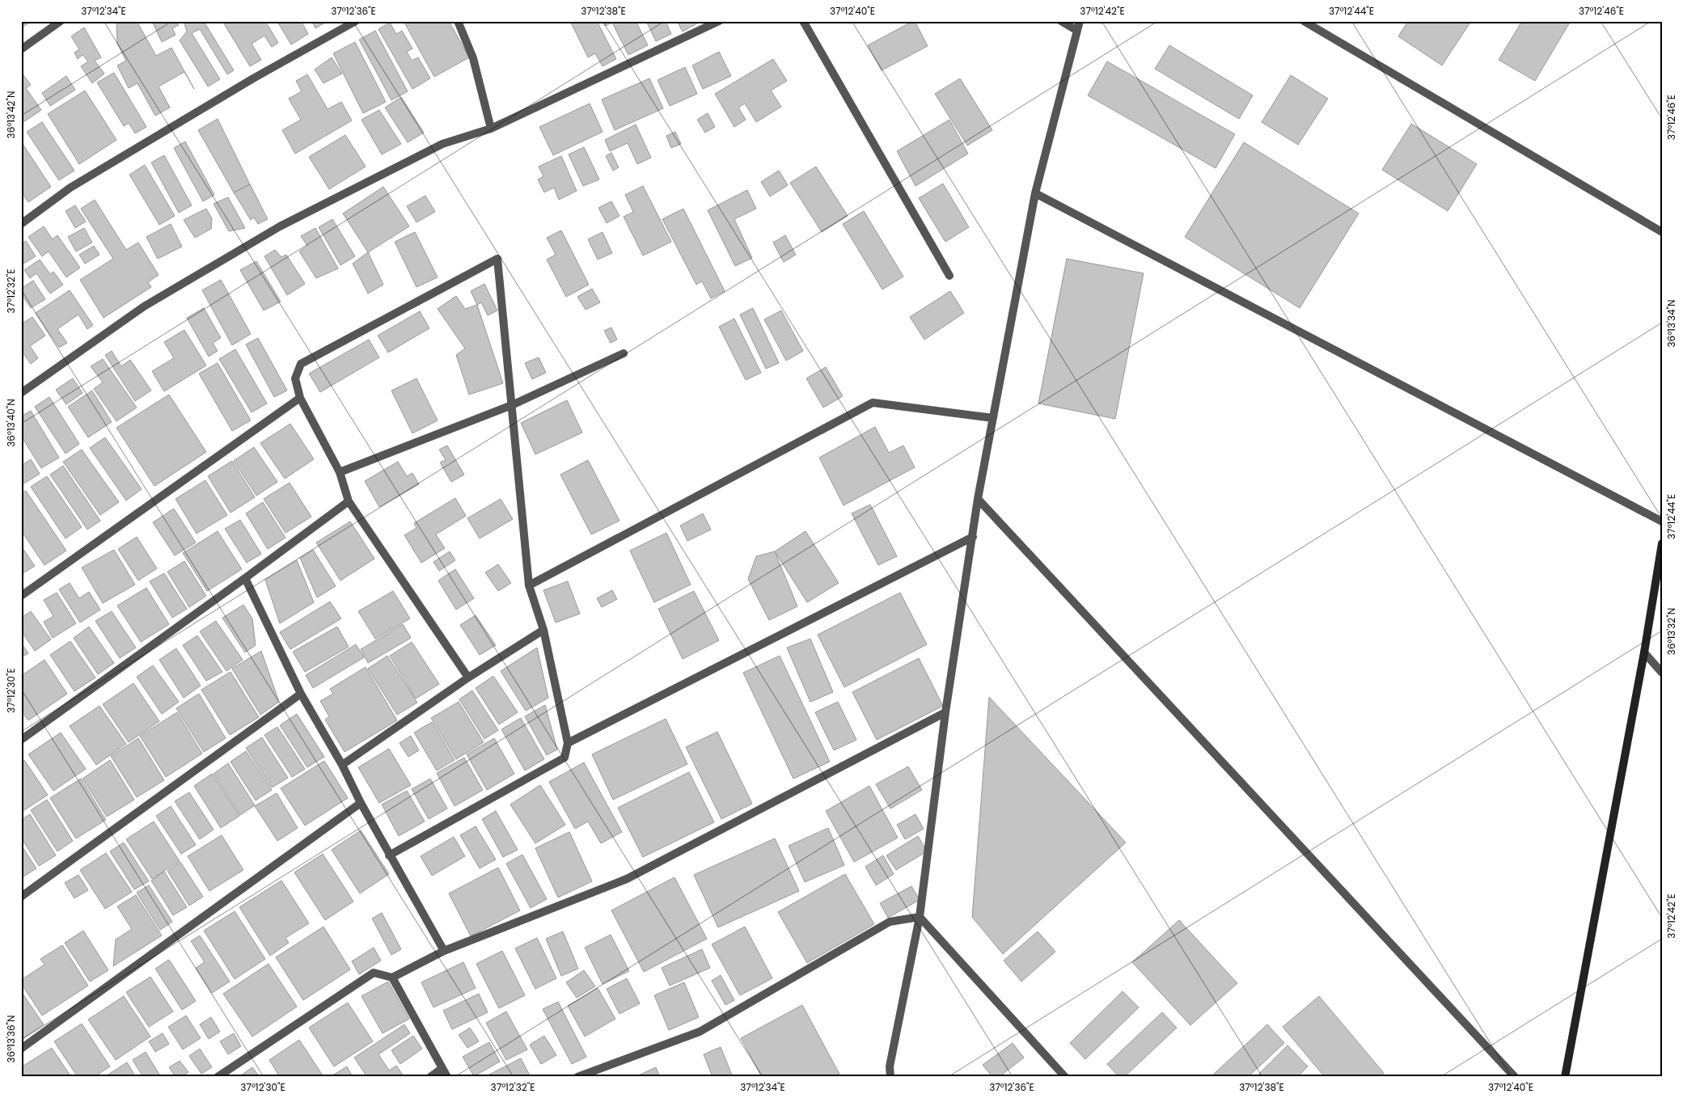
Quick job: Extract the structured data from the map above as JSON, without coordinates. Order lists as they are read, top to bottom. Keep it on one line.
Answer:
{"coordinates":["37°12'34\"E","37°12'36\"E","37°12'38\"E","37°12'40\"E","37°12'42\"E","37°12'44\"E","37°12'46\"E","36°13'42\"N","37°12'32\"E","36°13'34\"N","36°13'40\"N","36°13'32\"N","37°12'30\"E","36°13'36\"N"]}
